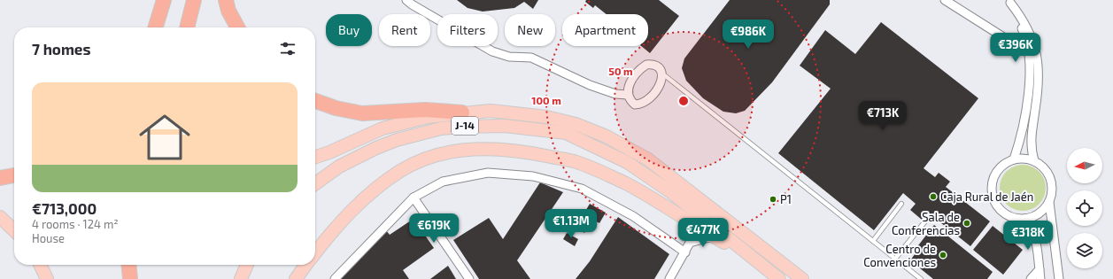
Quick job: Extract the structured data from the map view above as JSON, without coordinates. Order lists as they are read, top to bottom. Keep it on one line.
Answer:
{"streets":{"main road":["J-14"]},"places":["Caja Rural de Jaén","P1","Sala de Conferencias","Centro de Convenciones"],"north":"left","page":{"chip":["Buy","Rent","Filters","New","Apartment"],"price":["€986K","€396K","€713K","€1.13M","€619K","€477K","€318K"],"heading":"7 homes","list":[{"name":"€713,000","note":"4 rooms · 124 m² · House"}]},"rings":["50 m","100 m"]}
